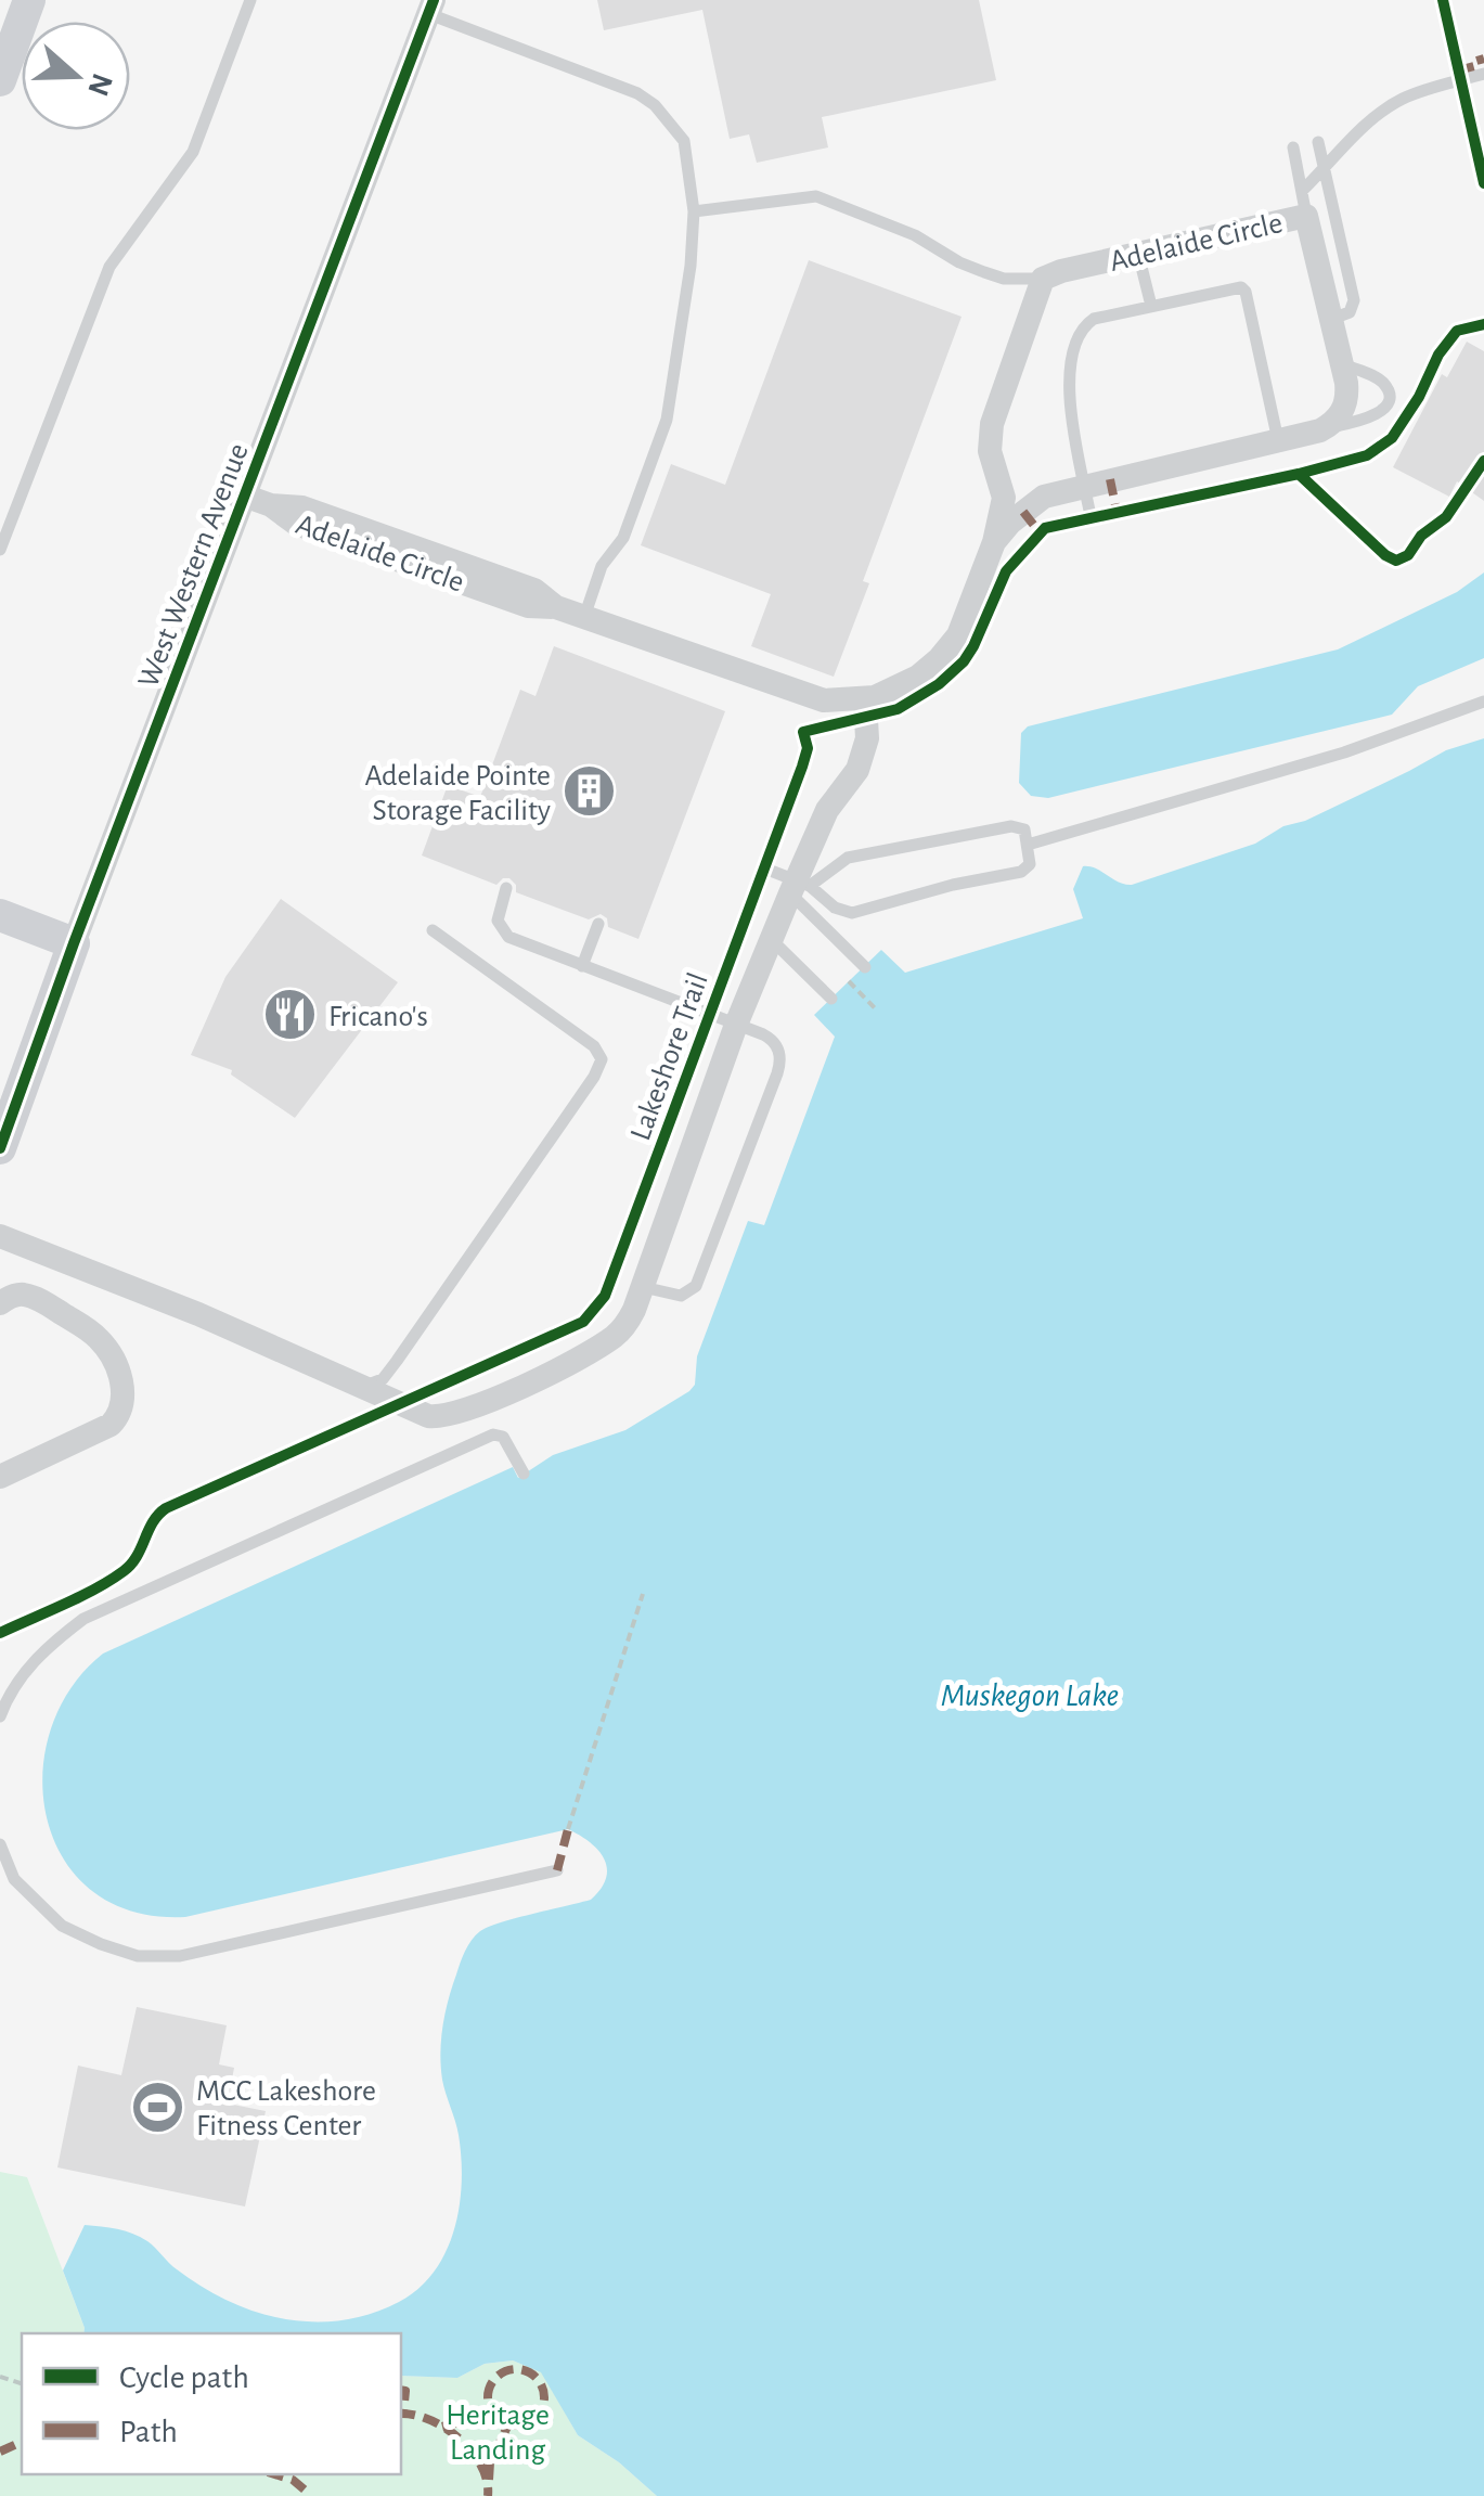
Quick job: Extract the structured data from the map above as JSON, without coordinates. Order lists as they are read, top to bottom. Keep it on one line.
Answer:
{"streets":{"street":["Adelaide Circle","West Western Avenue"],"cycle path":["Lakeshore Trail"]},"crossings":[["Adelaide Circle","West Western Avenue"]],"water":["Muskegon Lake"],"parks":["Heritage Landing"],"places":{"building":["Adelaide Pointe Storage Facility"],"restaurant":["Fricano's"],"sports":["MCC Lakeshore Fitness Center"]},"legend":["Cycle path","Path"],"north":"right"}
